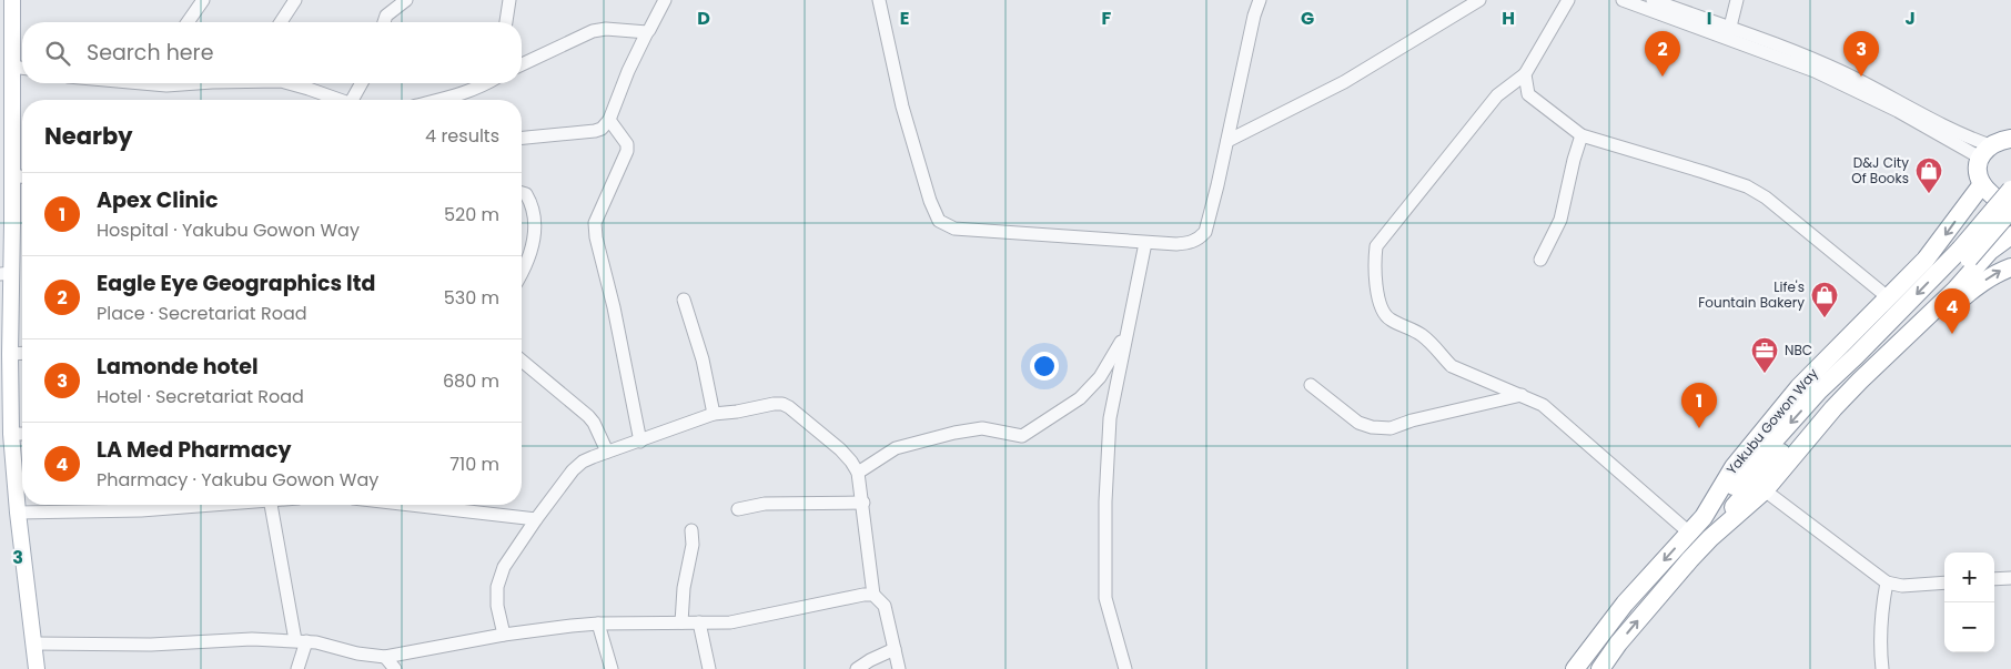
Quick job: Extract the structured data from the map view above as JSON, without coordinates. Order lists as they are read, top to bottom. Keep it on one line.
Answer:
{"streets":{"highway":["Yakubu Gowon Way"]},"places":{"shop":["D&J City Of Books","Life's Fountain Bakery"],"office":["NBC"]},"page":{"search":"Search here","pins":["2","3","4","1"],"heading":["Nearby","4 results"],"list":[{"mark":"1","name":"Apex Clinic","note":"Hospital · Yakubu Gowon Way","value":"520 m"},{"mark":"2","name":"Eagle Eye Geographics ltd","note":"Place · Secretariat Road","value":"530 m"},{"mark":"3","name":"Lamonde hotel","note":"Hotel · Secretariat Road","value":"680 m"},{"mark":"4","name":"LA Med Pharmacy","note":"Pharmacy · Yakubu Gowon Way","value":"710 m"}],"map_buttons":["+","−"]},"grid":{"columns":["D","E","F","G","H","I","J"],"rows":["3"]}}
